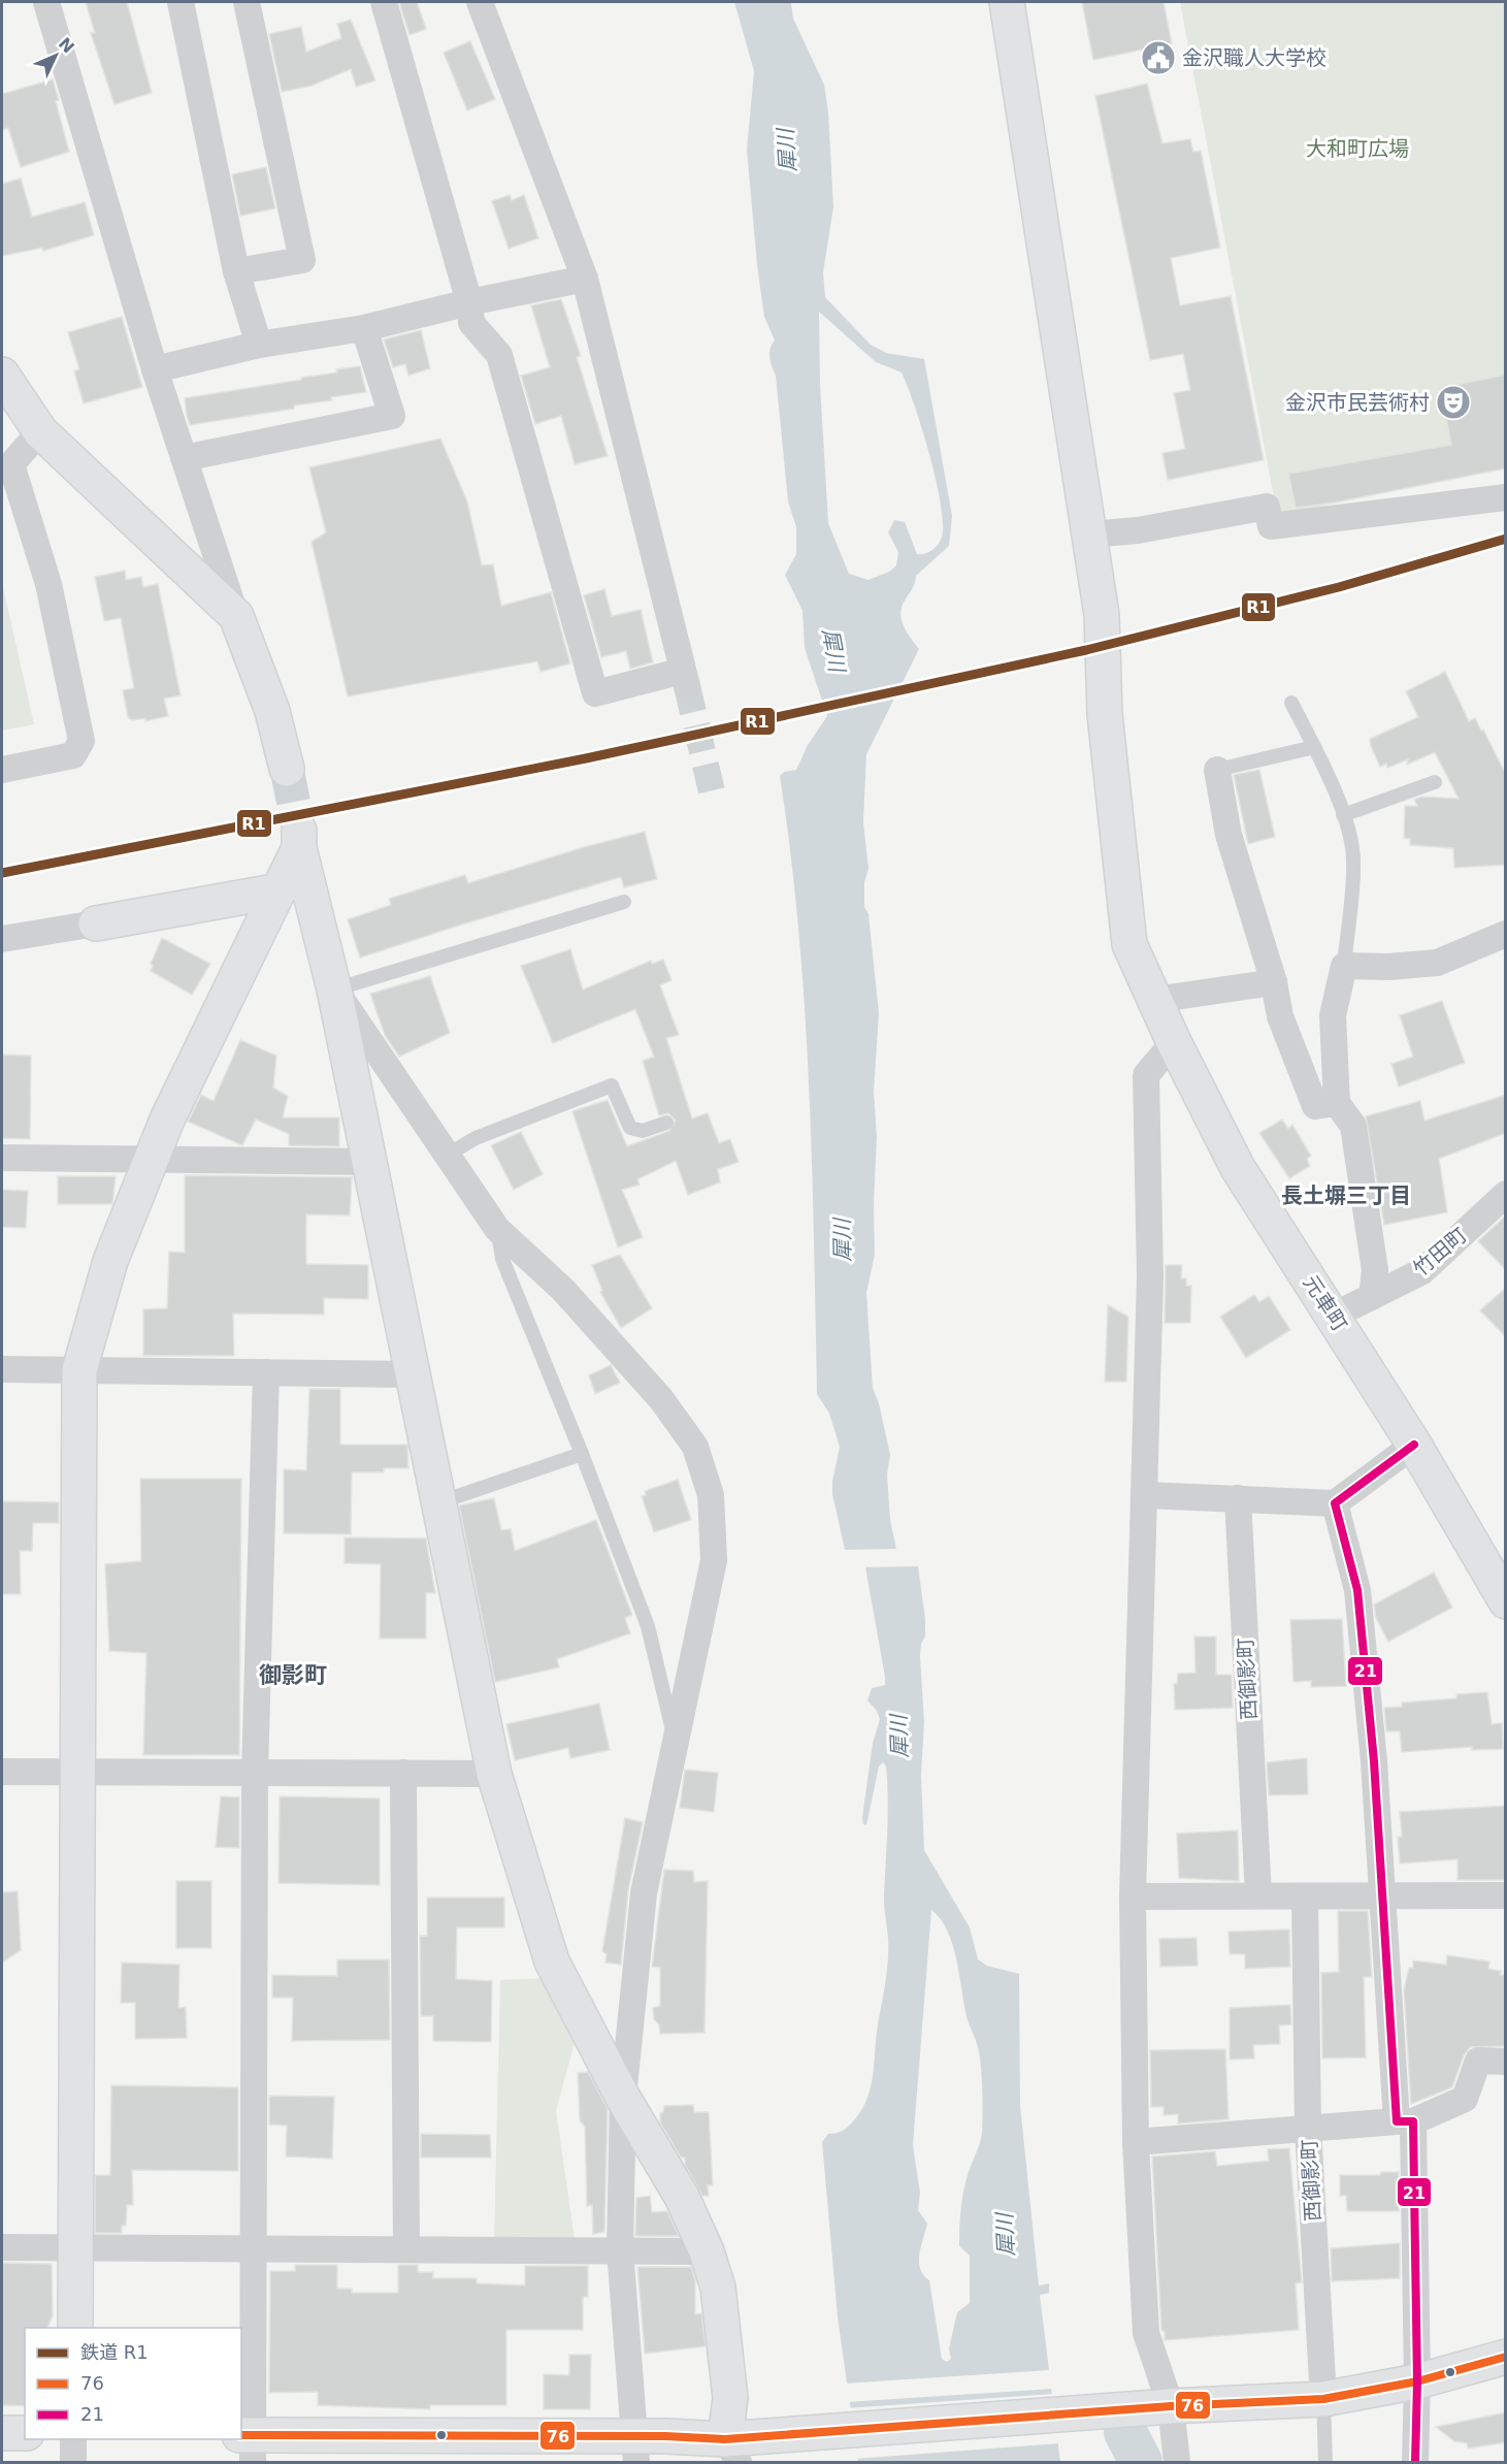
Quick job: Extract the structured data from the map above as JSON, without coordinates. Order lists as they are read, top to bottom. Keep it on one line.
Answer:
{"streets":{"street":["竹田町","元車町","西御影町"]},"crossings":[["竹田町","元車町"]],"districts":["長土塀三丁目","御影町"],"water":["犀川"],"parks":["大和町広場"],"places":{"public building":["金沢職人大学校"],"theatre":["金沢市民芸術村"]},"lines":["rail line R1","transit line 21","transit line 76"],"legend":["鉄道 R1","76","21"],"north":"top right"}
